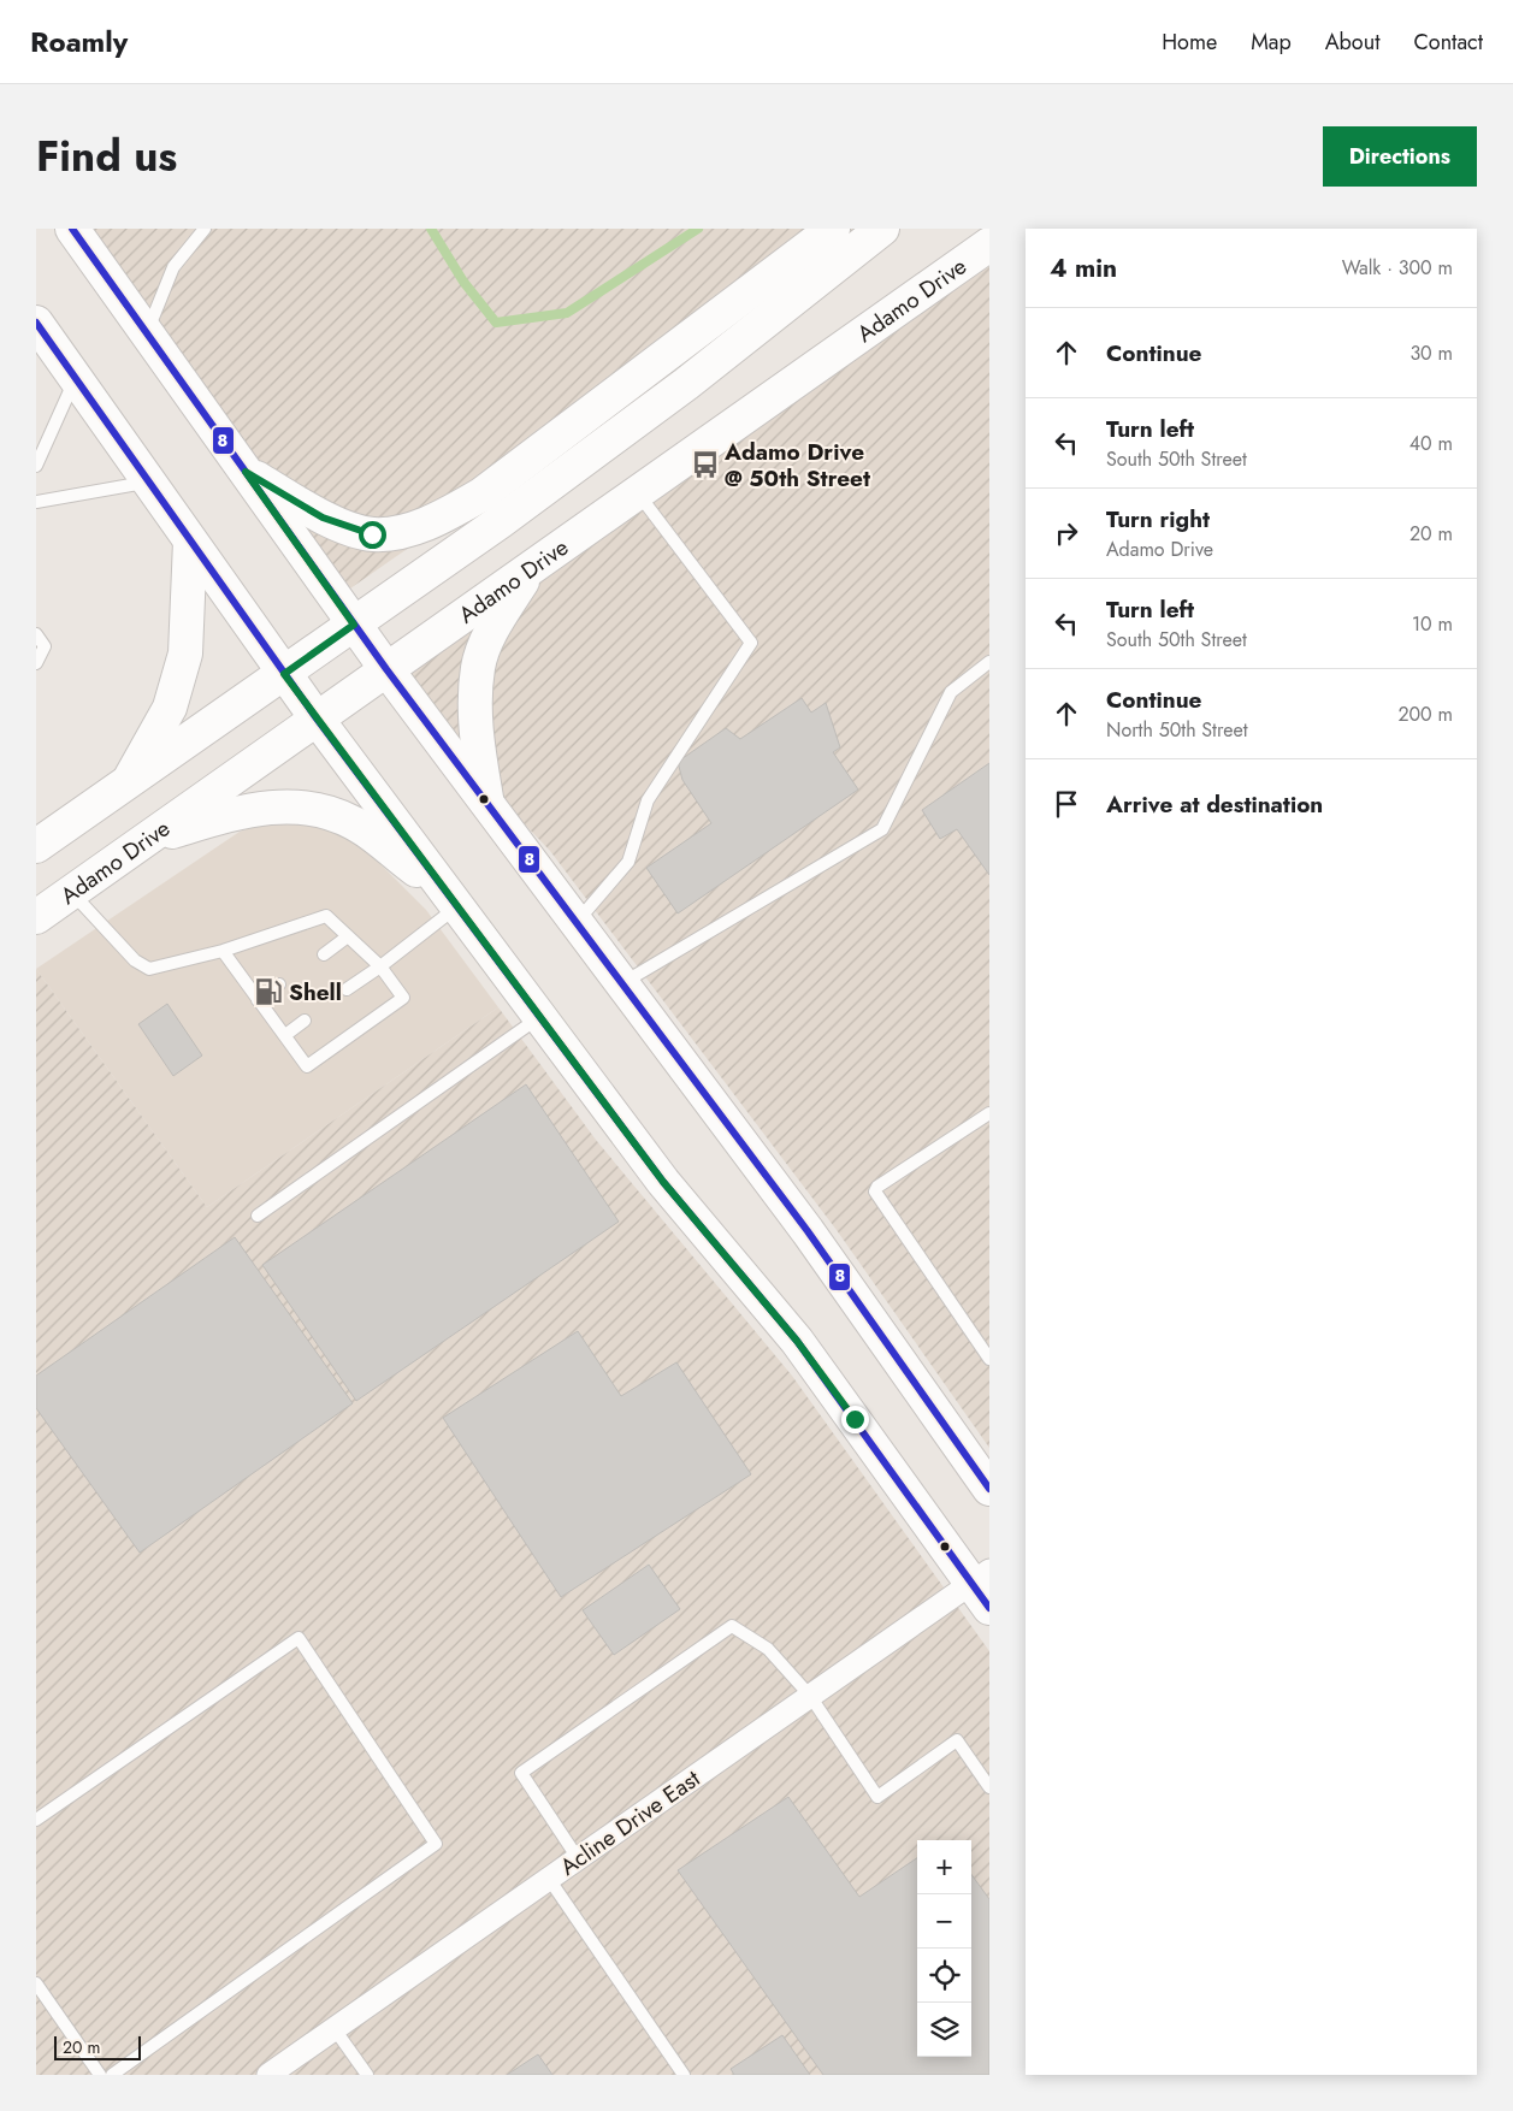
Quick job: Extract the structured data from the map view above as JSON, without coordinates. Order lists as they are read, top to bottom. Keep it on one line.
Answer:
{"streets":{"main road":["Adamo Drive"],"street":["Acline Drive East"]},"places":{"bus stop":["Adamo Drive @ 50th Street"],"fuel station":["Shell"]},"lines":["transit line 8"],"scale_bar":"20 m","page":{"header":"Roamly","nav":["Home","Map","About","Contact"],"title":"Find us","buttons":"Directions","heading":["4 min","Walk · 300 m"],"list":[["Continue","30 m"],["Turn left","South 50th Street","40 m"],["Turn right","Adamo Drive","20 m"],["Turn left","South 50th Street","10 m"],["Continue","North 50th Street","200 m"],"Arrive at destination"],"map_buttons":["+","−"],"scale":"20 m"}}
